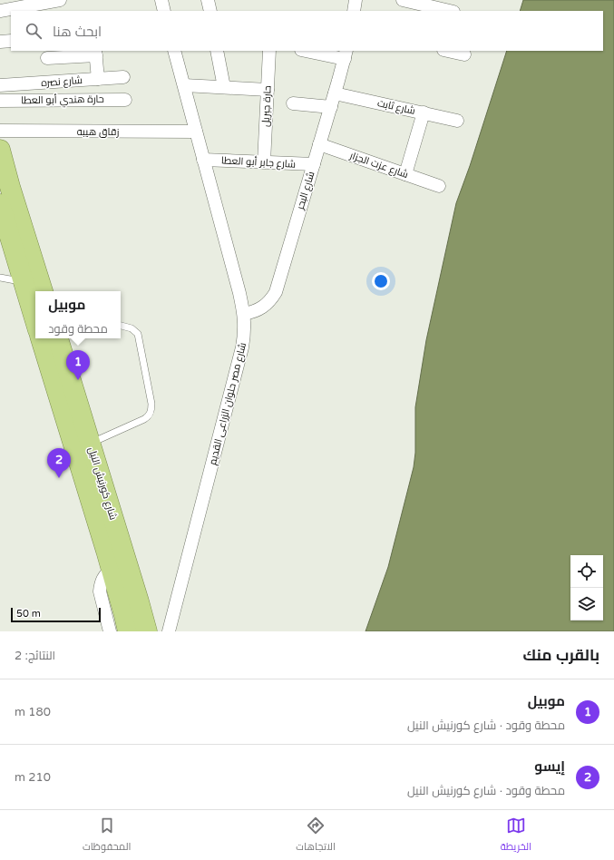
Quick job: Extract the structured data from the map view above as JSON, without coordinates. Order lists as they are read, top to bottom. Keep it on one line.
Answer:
{"streets":{"highway":["شارع كورنيش النيل"],"street":["شارع نصره","حارة هندي أبو العطا","حارة جبريل","شارع ثابت","زقاق هيبه","شارع جابر أبو العطا","شارع عزت الجزار","شارع البحر","شارع مصر حلوان الزراعى القديم"]},"crossings":[["حارة جبريل","شارع جابر أبو العطا"],["شارع ثابت","شارع البحر"],["زقاق هيبه","شارع مصر حلوان الزراعى القديم"],["شارع جابر أبو العطا","شارع البحر"],["شارع جابر أبو العطا","شارع مصر حلوان الزراعى القديم"],["شارع عزت الجزار","شارع البحر"],["شارع البحر","شارع مصر حلوان الزراعى القديم"]],"scale_bar":"50 m","page":{"search":"ابحث هنا","popup":["موبيل","محطة وقود"],"pins":["1","2"],"scale":"50 m","heading":["بالقرب منك","النتائج: 2"],"list":[{"mark":"1","name":"موبيل","note":"محطة وقود · شارع كورنيش النيل","value":"180 m"},{"mark":"2","name":"إيسو","note":"محطة وقود · شارع كورنيش النيل","value":"210 m"}],"nav":["الخريطة","الاتجاهات","المحفوظات"]}}
